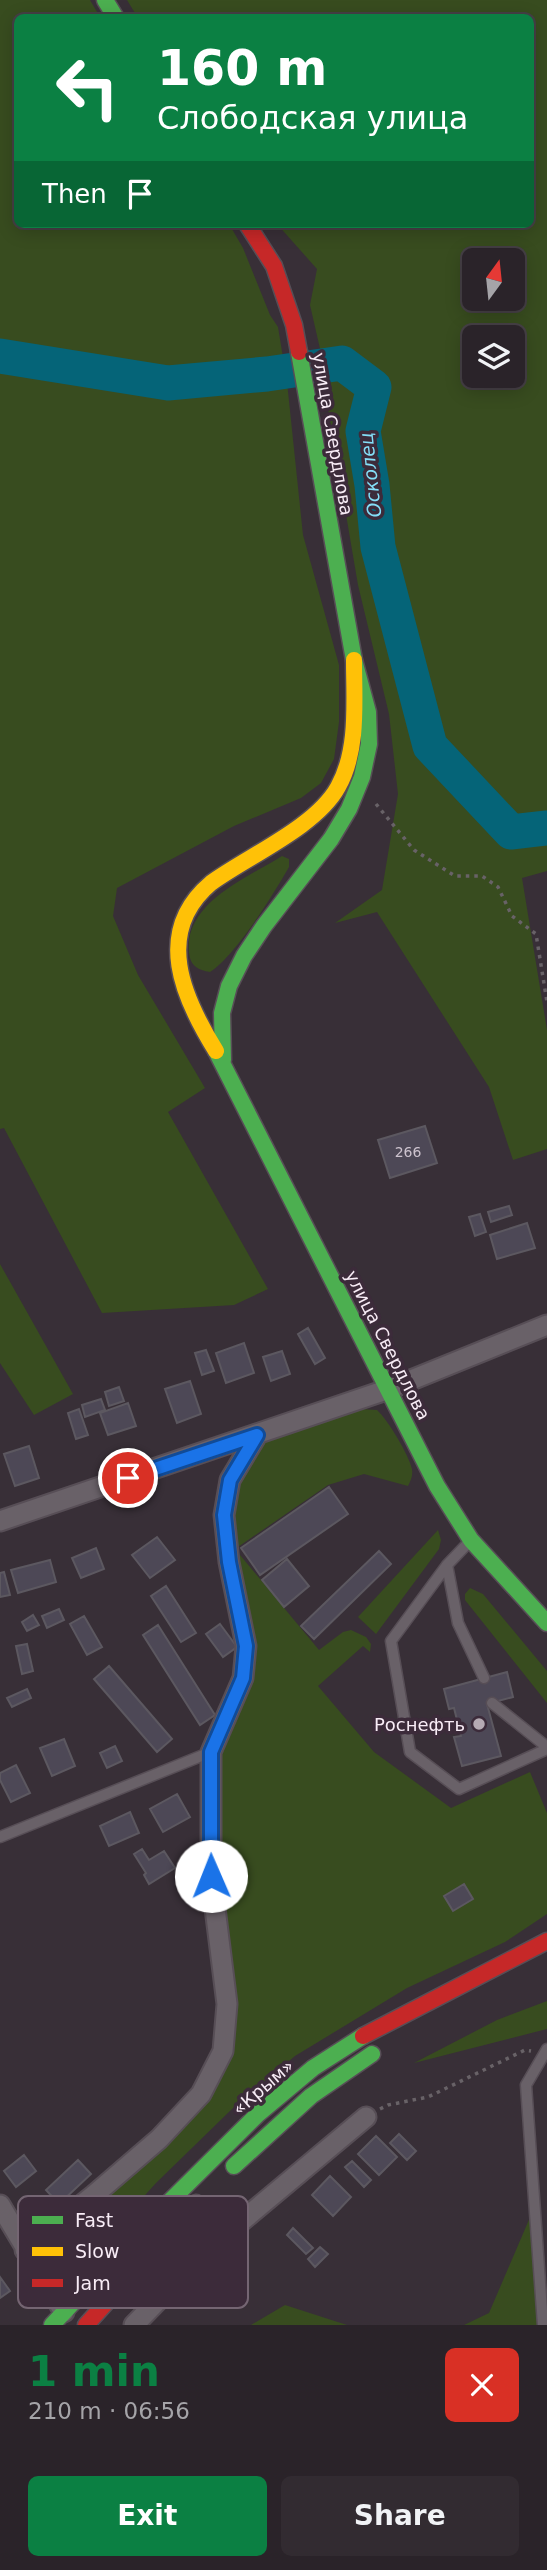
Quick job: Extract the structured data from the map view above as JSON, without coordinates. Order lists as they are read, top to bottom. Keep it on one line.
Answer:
{"streets":{"main road":["улица Свердлова","«Крым»"]},"water":["Осколец"],"places":["Роснефть"],"house_numbers":["266"],"legend":["Fast","Slow","Jam"],"north":"top","page":{"turn":["160 m","Слободская улица"],"then":"Then","heading":["1 min","210 m · 06:56"],"buttons":["Exit","Share"]}}
